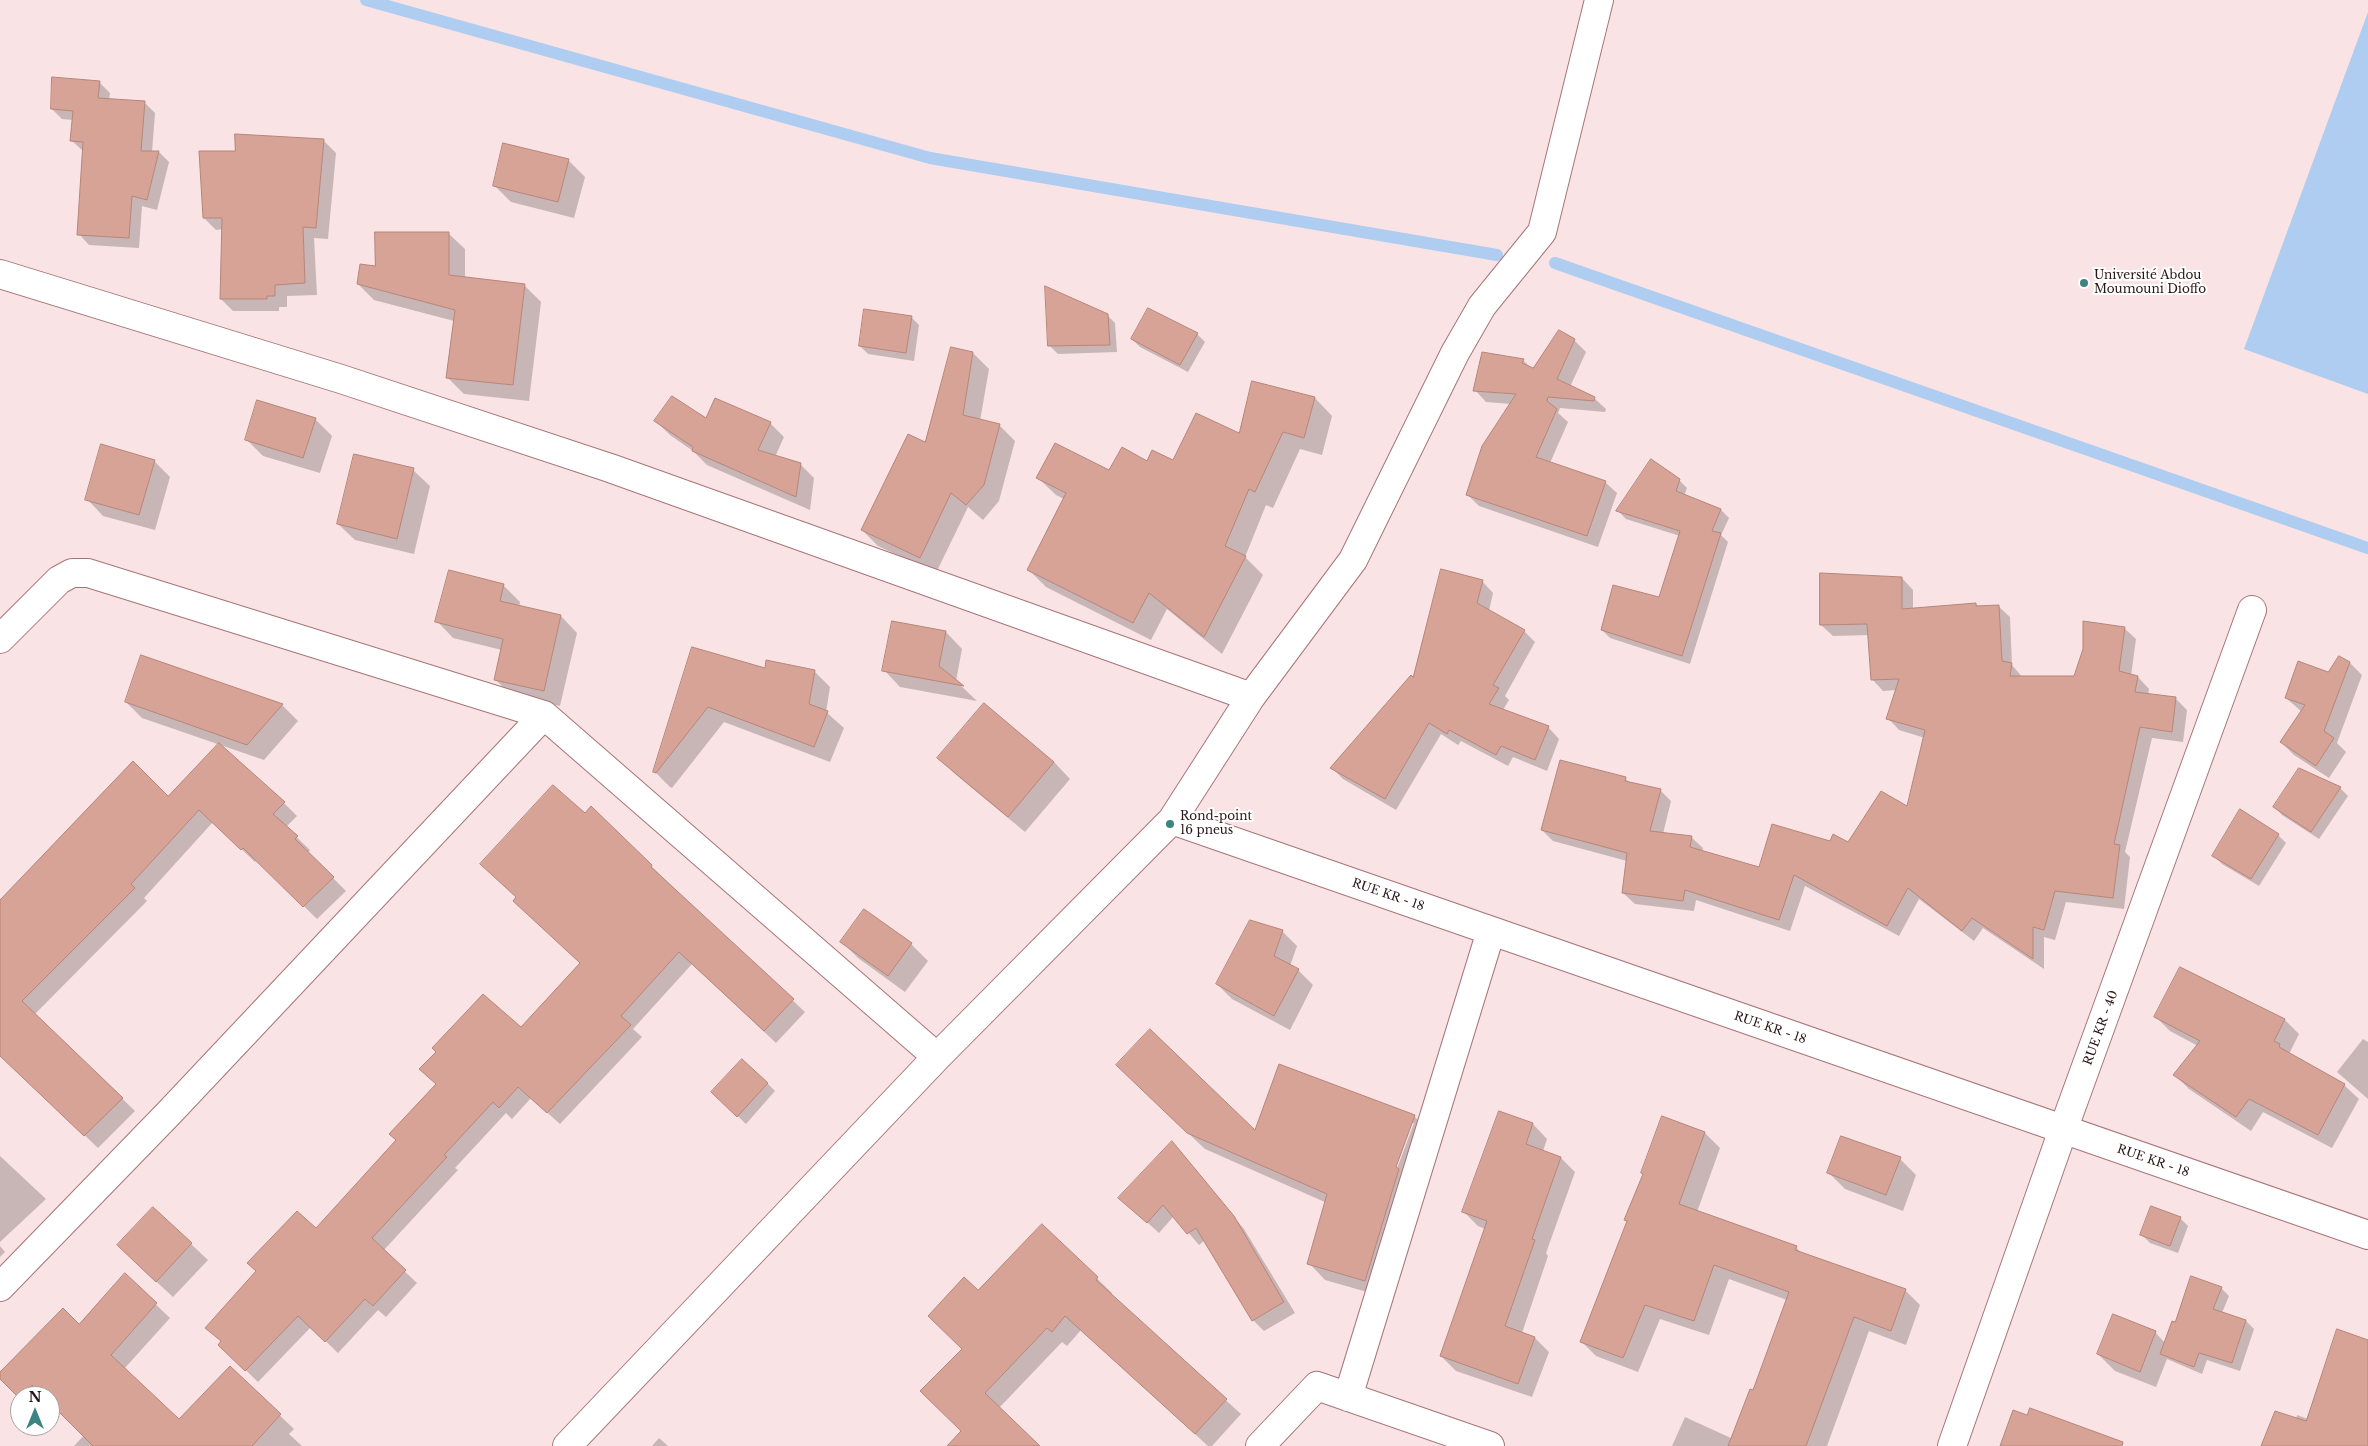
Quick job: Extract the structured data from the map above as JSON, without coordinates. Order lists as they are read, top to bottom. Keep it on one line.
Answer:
{"streets":{"street":["RUE KR - 18","RUE KR - 40"]},"crossings":[["RUE KR - 18","RUE KR - 40"]],"places":["Université Abdou Moumouni Dioffo","Rond-point 16 pneus"],"north":"top"}
